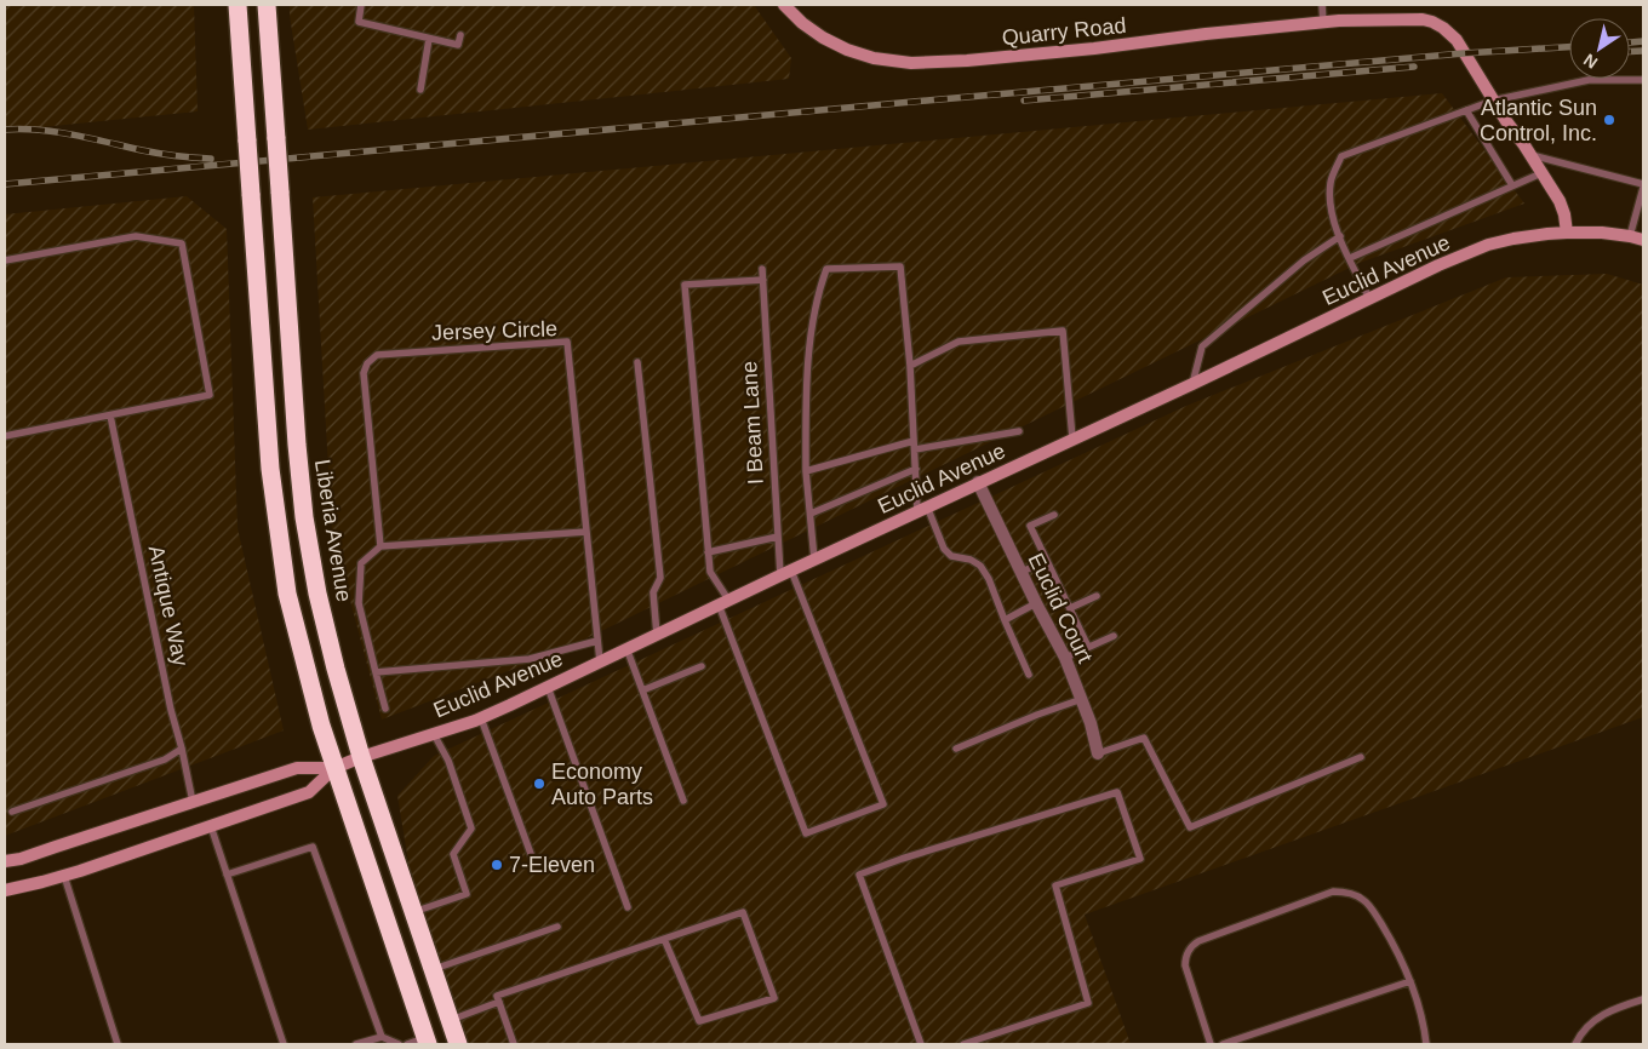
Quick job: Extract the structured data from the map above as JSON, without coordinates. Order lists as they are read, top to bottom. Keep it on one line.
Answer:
{"streets":{"highway":["Liberia Avenue"],"street":["Quarry Road","Euclid Avenue","Euclid Court"],"lane":["Jersey Circle","I Beam Lane","Antique Way"]},"crossings":[["Quarry Road","Euclid Avenue"],["Euclid Avenue","Jersey Circle"],["Euclid Avenue","I Beam Lane"],["Euclid Avenue","Liberia Avenue"],["Euclid Avenue","Antique Way"],["Euclid Avenue","Euclid Court"]],"places":["Atlantic Sun Control, Inc.","Economy Auto Parts","7-Eleven"],"north":"bottom left"}
